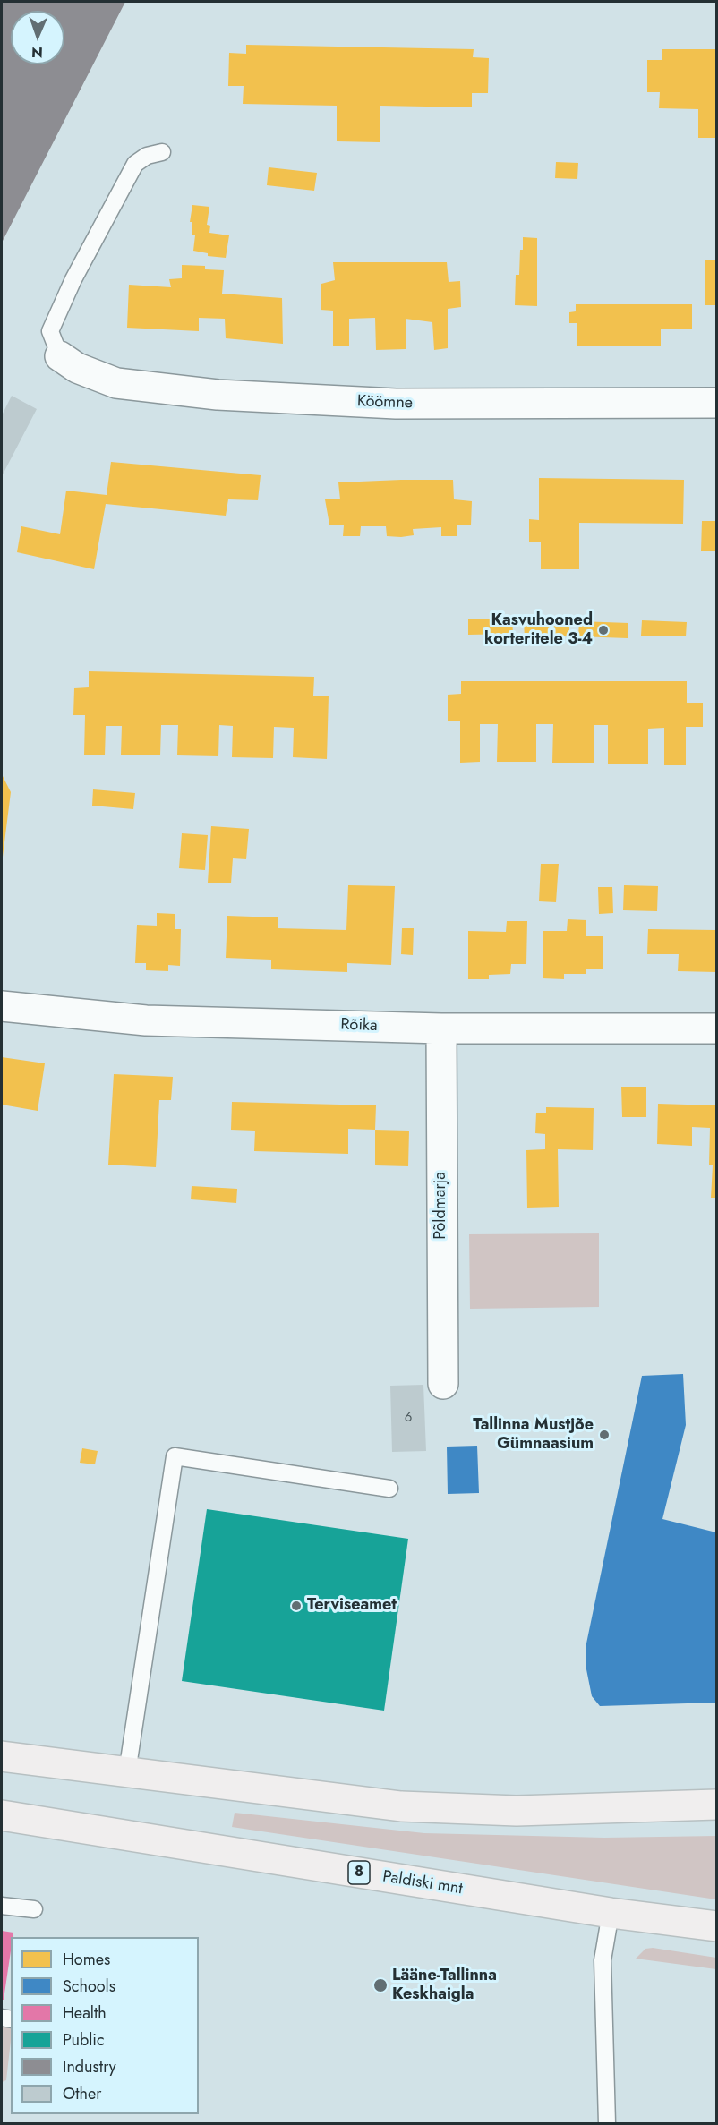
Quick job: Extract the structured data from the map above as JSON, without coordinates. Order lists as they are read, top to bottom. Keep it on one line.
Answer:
{"streets":{"main road":["8","Paldiski mnt"],"street":["Köömne","Rõika","Põldmarja"]},"crossings":[["Rõika","Põldmarja"]],"places":["Kasvuhooned korteritele 3-4","Tallinna Mustjõe Gümnaasium","Terviseamet","Lääne-Tallinna Keskhaigla"],"house_numbers":["6"],"legend":["Homes","Schools","Health","Public","Industry","Other"],"north":"bottom"}
